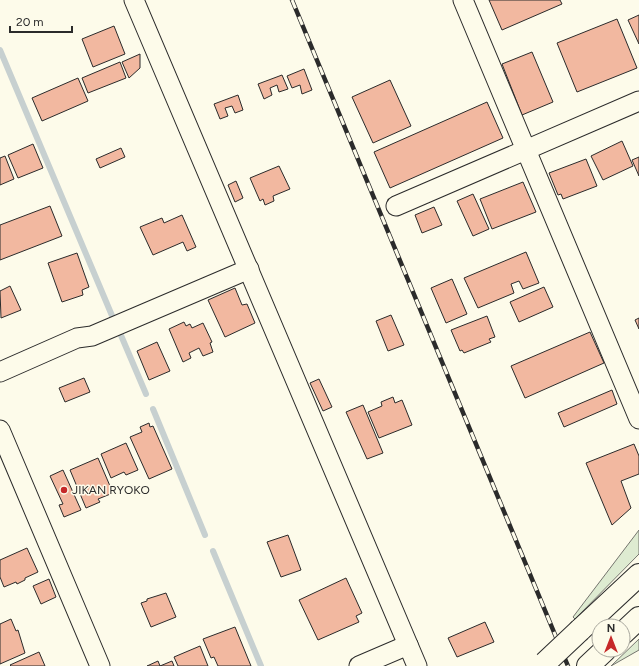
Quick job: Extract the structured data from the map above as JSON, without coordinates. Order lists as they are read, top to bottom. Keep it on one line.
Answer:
{"places":["JIKAN RYOKO"],"scale_bar":"20 m","north":"top"}
